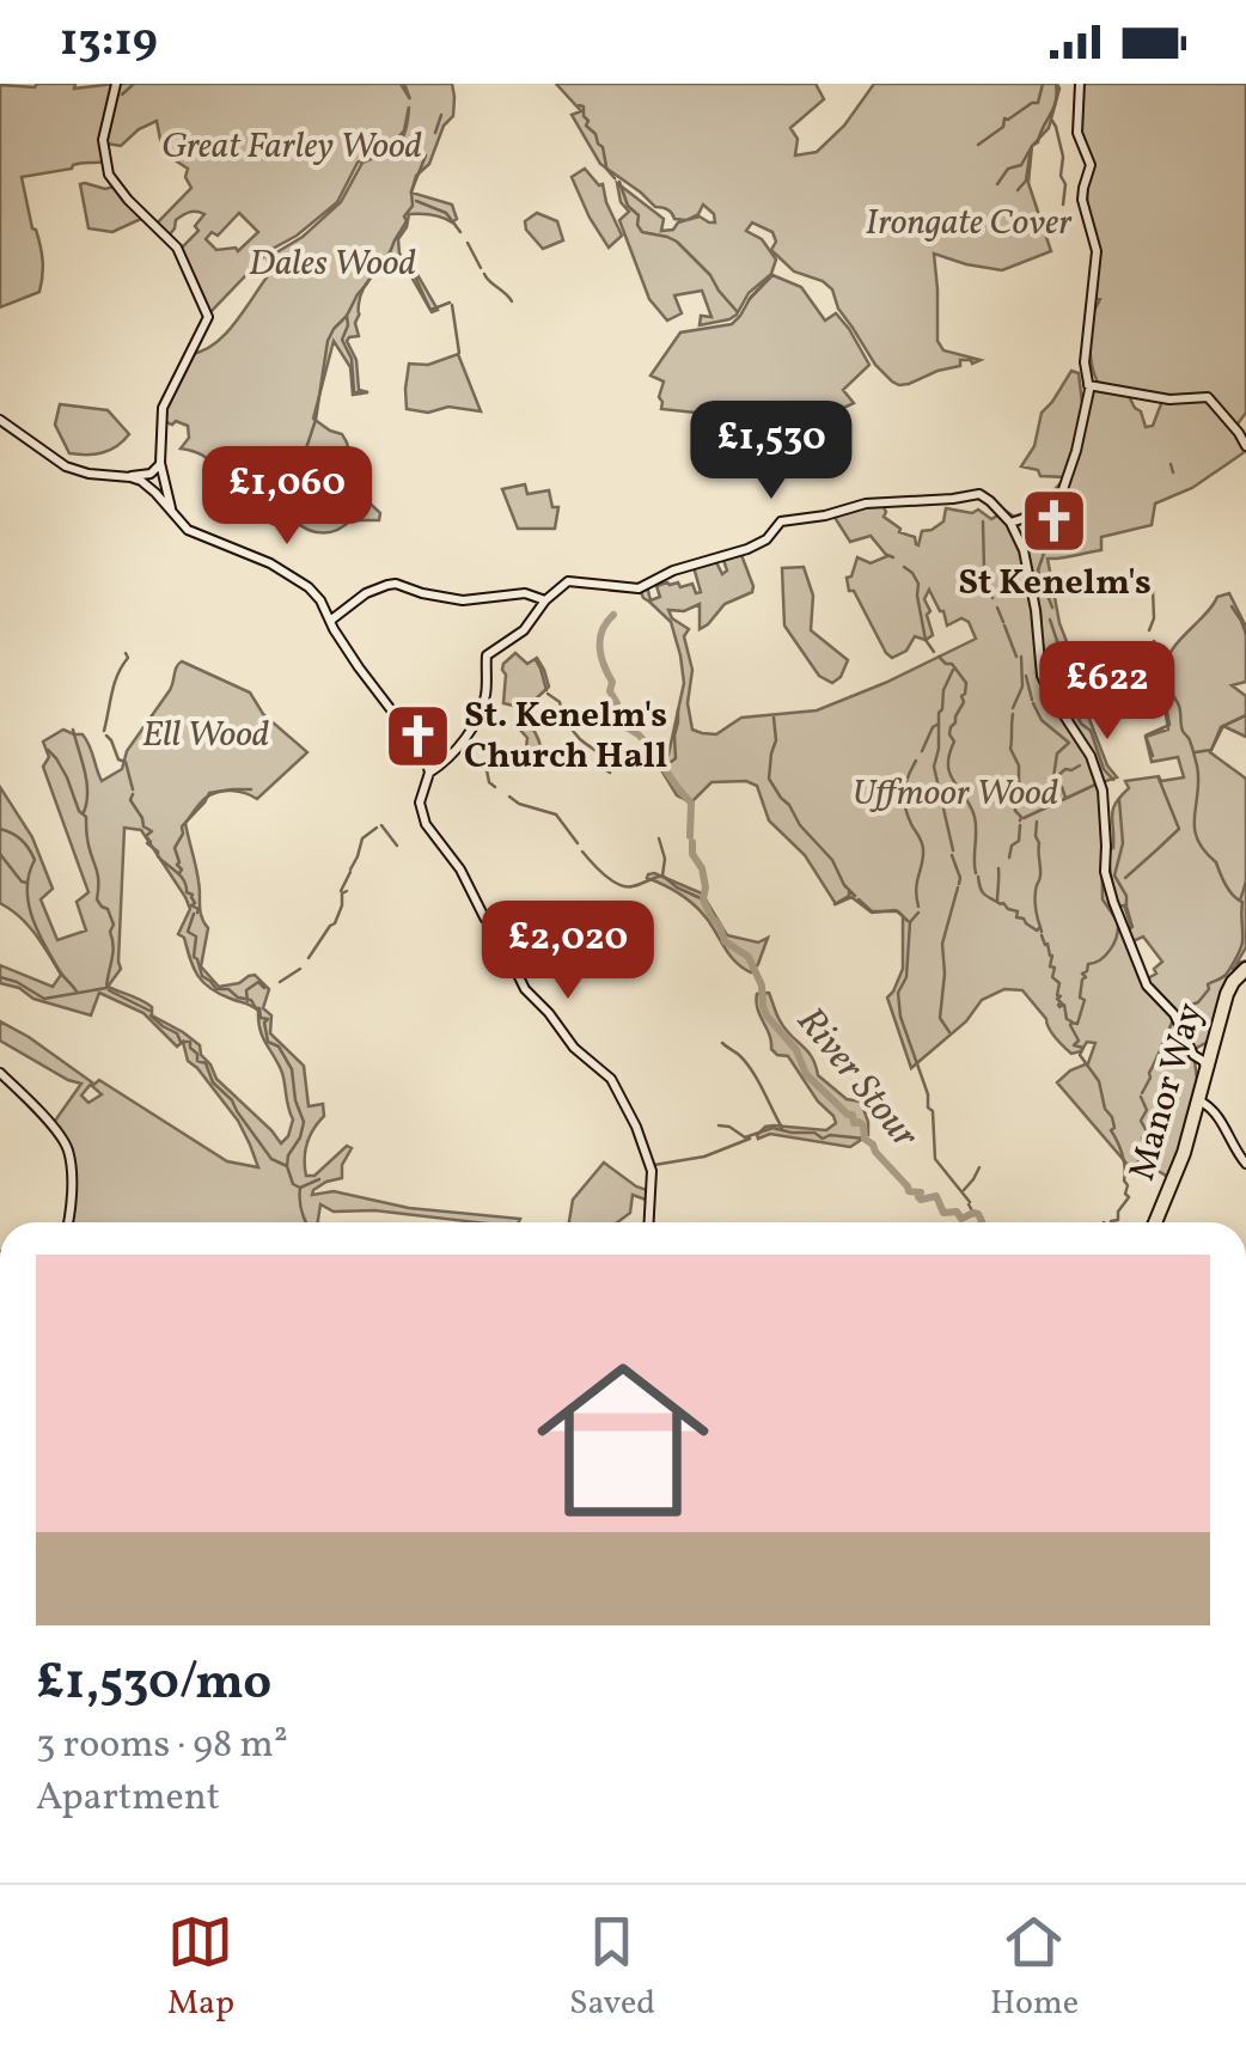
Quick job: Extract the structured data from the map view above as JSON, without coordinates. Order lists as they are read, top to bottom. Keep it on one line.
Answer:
{"streets":{"highway":["Manor Way"]},"water":["River Stour"],"parks":["Great Farley Wood","Irongate Cover","Dales Wood","Ell Wood","Uffmoor Wood"],"places":{"church":["St Kenelm's","St. Kenelm's Church Hall"]},"page":{"status":"13:19","price":["£1,530","£1,060","£622","£2,020"],"list":[{"name":"£1,530/mo","note":"3 rooms · 98 m² · Apartment"}],"tabs":["Map","Saved","Home"]}}
